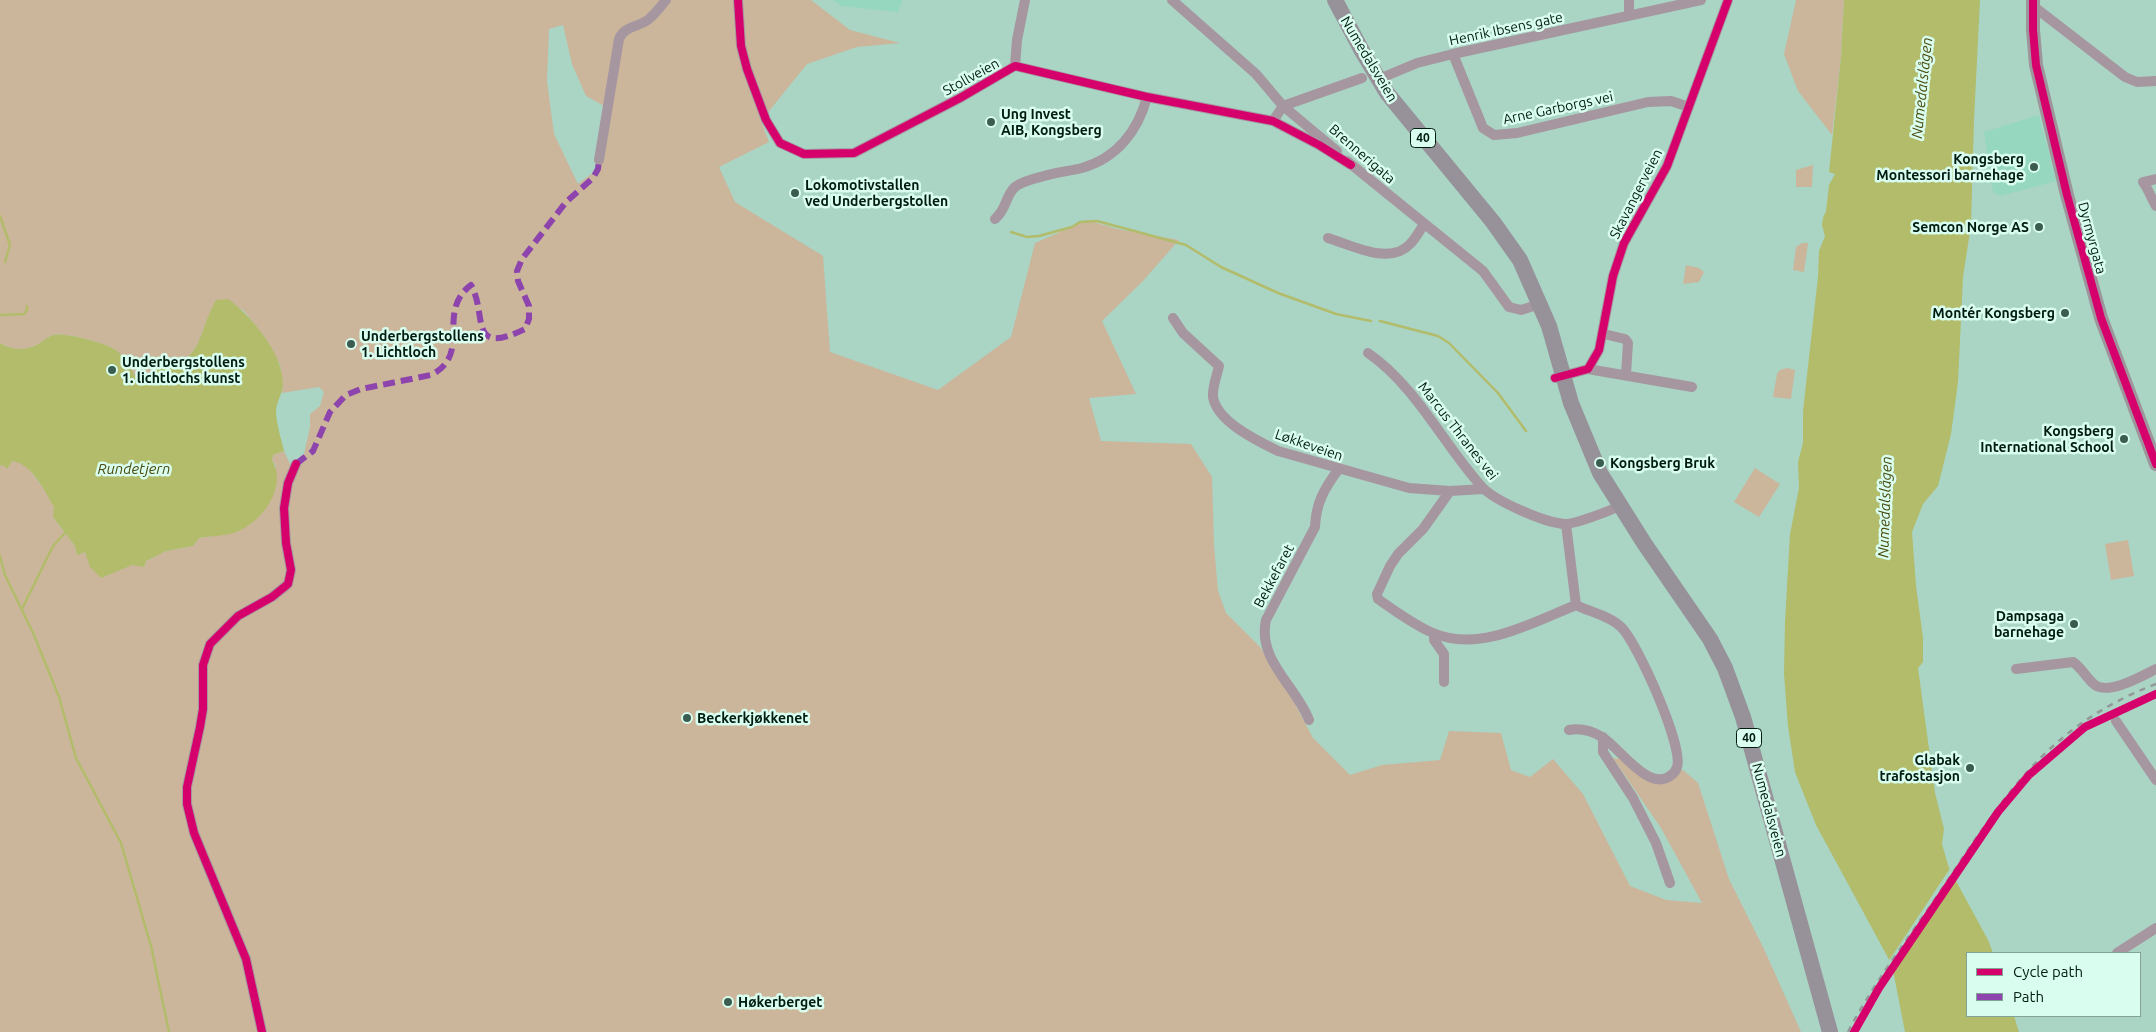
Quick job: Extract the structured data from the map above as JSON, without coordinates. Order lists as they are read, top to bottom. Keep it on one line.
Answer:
{"streets":{"main road":["Numedalsveien","40","Dyrmyrgata"],"street":["Henrik Ibsens gate","Stollveien","Arne Garborgs vei","Brennerigata","Skavangerveien","Marcus Thranes vei","Løkkeveien","Bekkefaret"]},"crossings":[["Henrik Ibsens gate","Numedalsveien"],["Henrik Ibsens gate","Arne Garborgs vei"],["Henrik Ibsens gate","Brennerigata"],["Numedalsveien","Brennerigata"],["Stollveien","Brennerigata"],["Arne Garborgs vei","Skavangerveien"],["Marcus Thranes vei","Løkkeveien"],["Løkkeveien","Bekkefaret"]],"water":["Numedalslågen","Rundetjern"],"places":["Ung Invest AIB, Kongsberg","Kongsberg Montessori barnehage","Lokomotivstallen ved Underbergstollen","Semcon Norge AS","Montér Kongsberg","Underbergstollens 1. Lichtloch","Underbergstollens 1. lichtlochs kunst","Kongsberg International School","Kongsberg Bruk","Dampsaga barnehage","Beckerkjøkkenet","Glabak trafostasjon","Høkerberget"],"legend":["Cycle path","Path"]}
